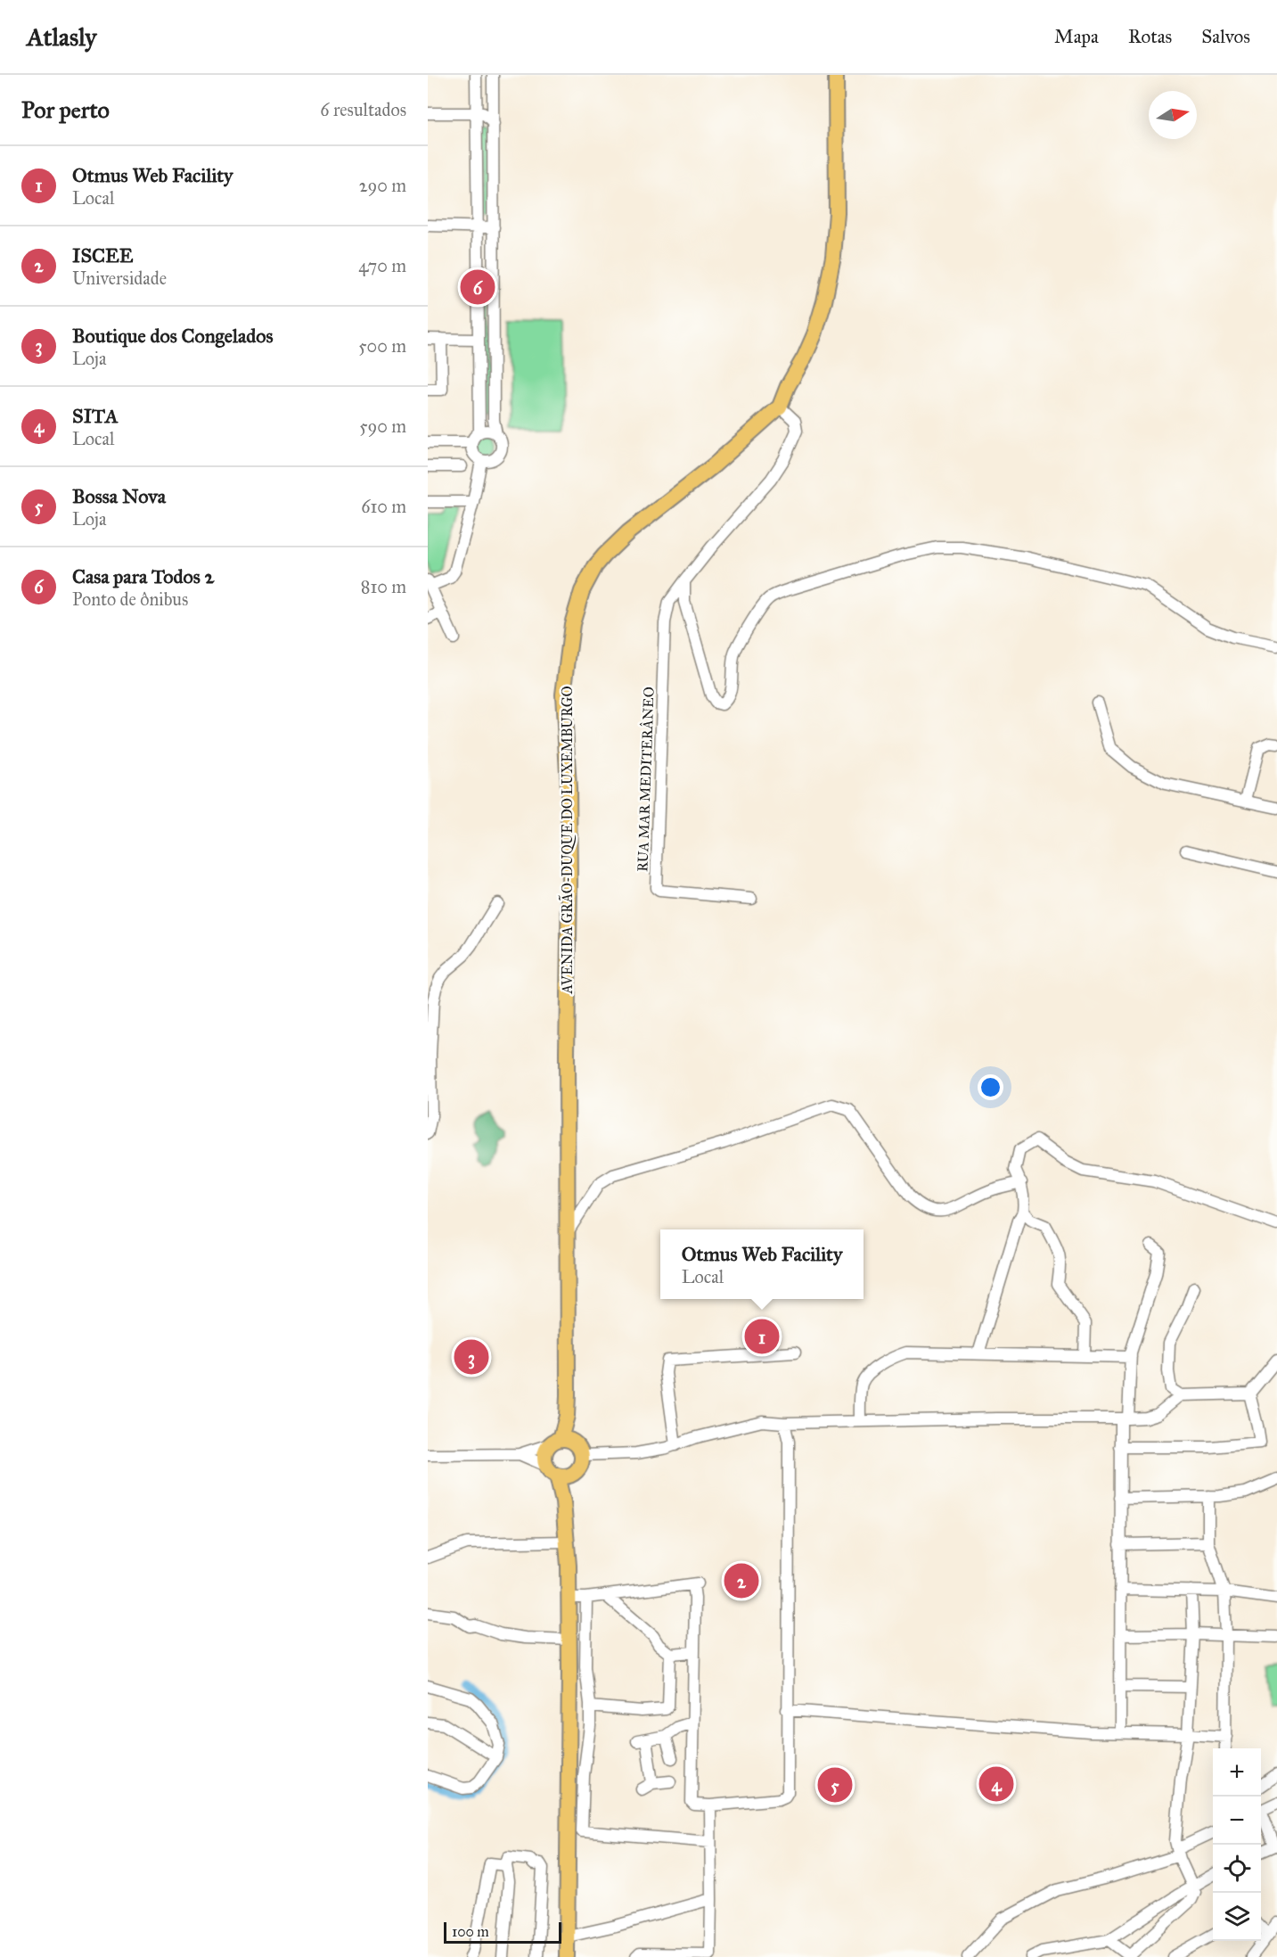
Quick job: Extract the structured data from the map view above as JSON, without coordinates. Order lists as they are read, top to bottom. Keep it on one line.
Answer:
{"streets":{"main road":["AVENIDA GRÃO-DUQUE DO LUXEMBURGO"],"street":["RUA MAR MEDITERÂNEO"]},"scale_bar":"100 m","north":"right","page":{"header":"Atlasly","nav":["Mapa","Rotas","Salvos"],"heading":["Por perto","6 resultados"],"list":[{"mark":"1","name":"Otmus Web Facility","note":"Local","value":"290 m"},{"mark":"2","name":"ISCEE","note":"Universidade","value":"470 m"},{"mark":"3","name":"Boutique dos Congelados","note":"Loja","value":"500 m"},{"mark":"4","name":"SITA","note":"Local","value":"590 m"},{"mark":"5","name":"Bossa Nova","note":"Loja","value":"610 m"},{"mark":"6","name":"Casa para Todos 2","note":"Ponto de ônibus","value":"810 m"}],"pins":["6","1","3","2","4","5"],"popup":["Otmus Web Facility","Local"],"map_buttons":["+","−"],"scale":"100 m"}}
